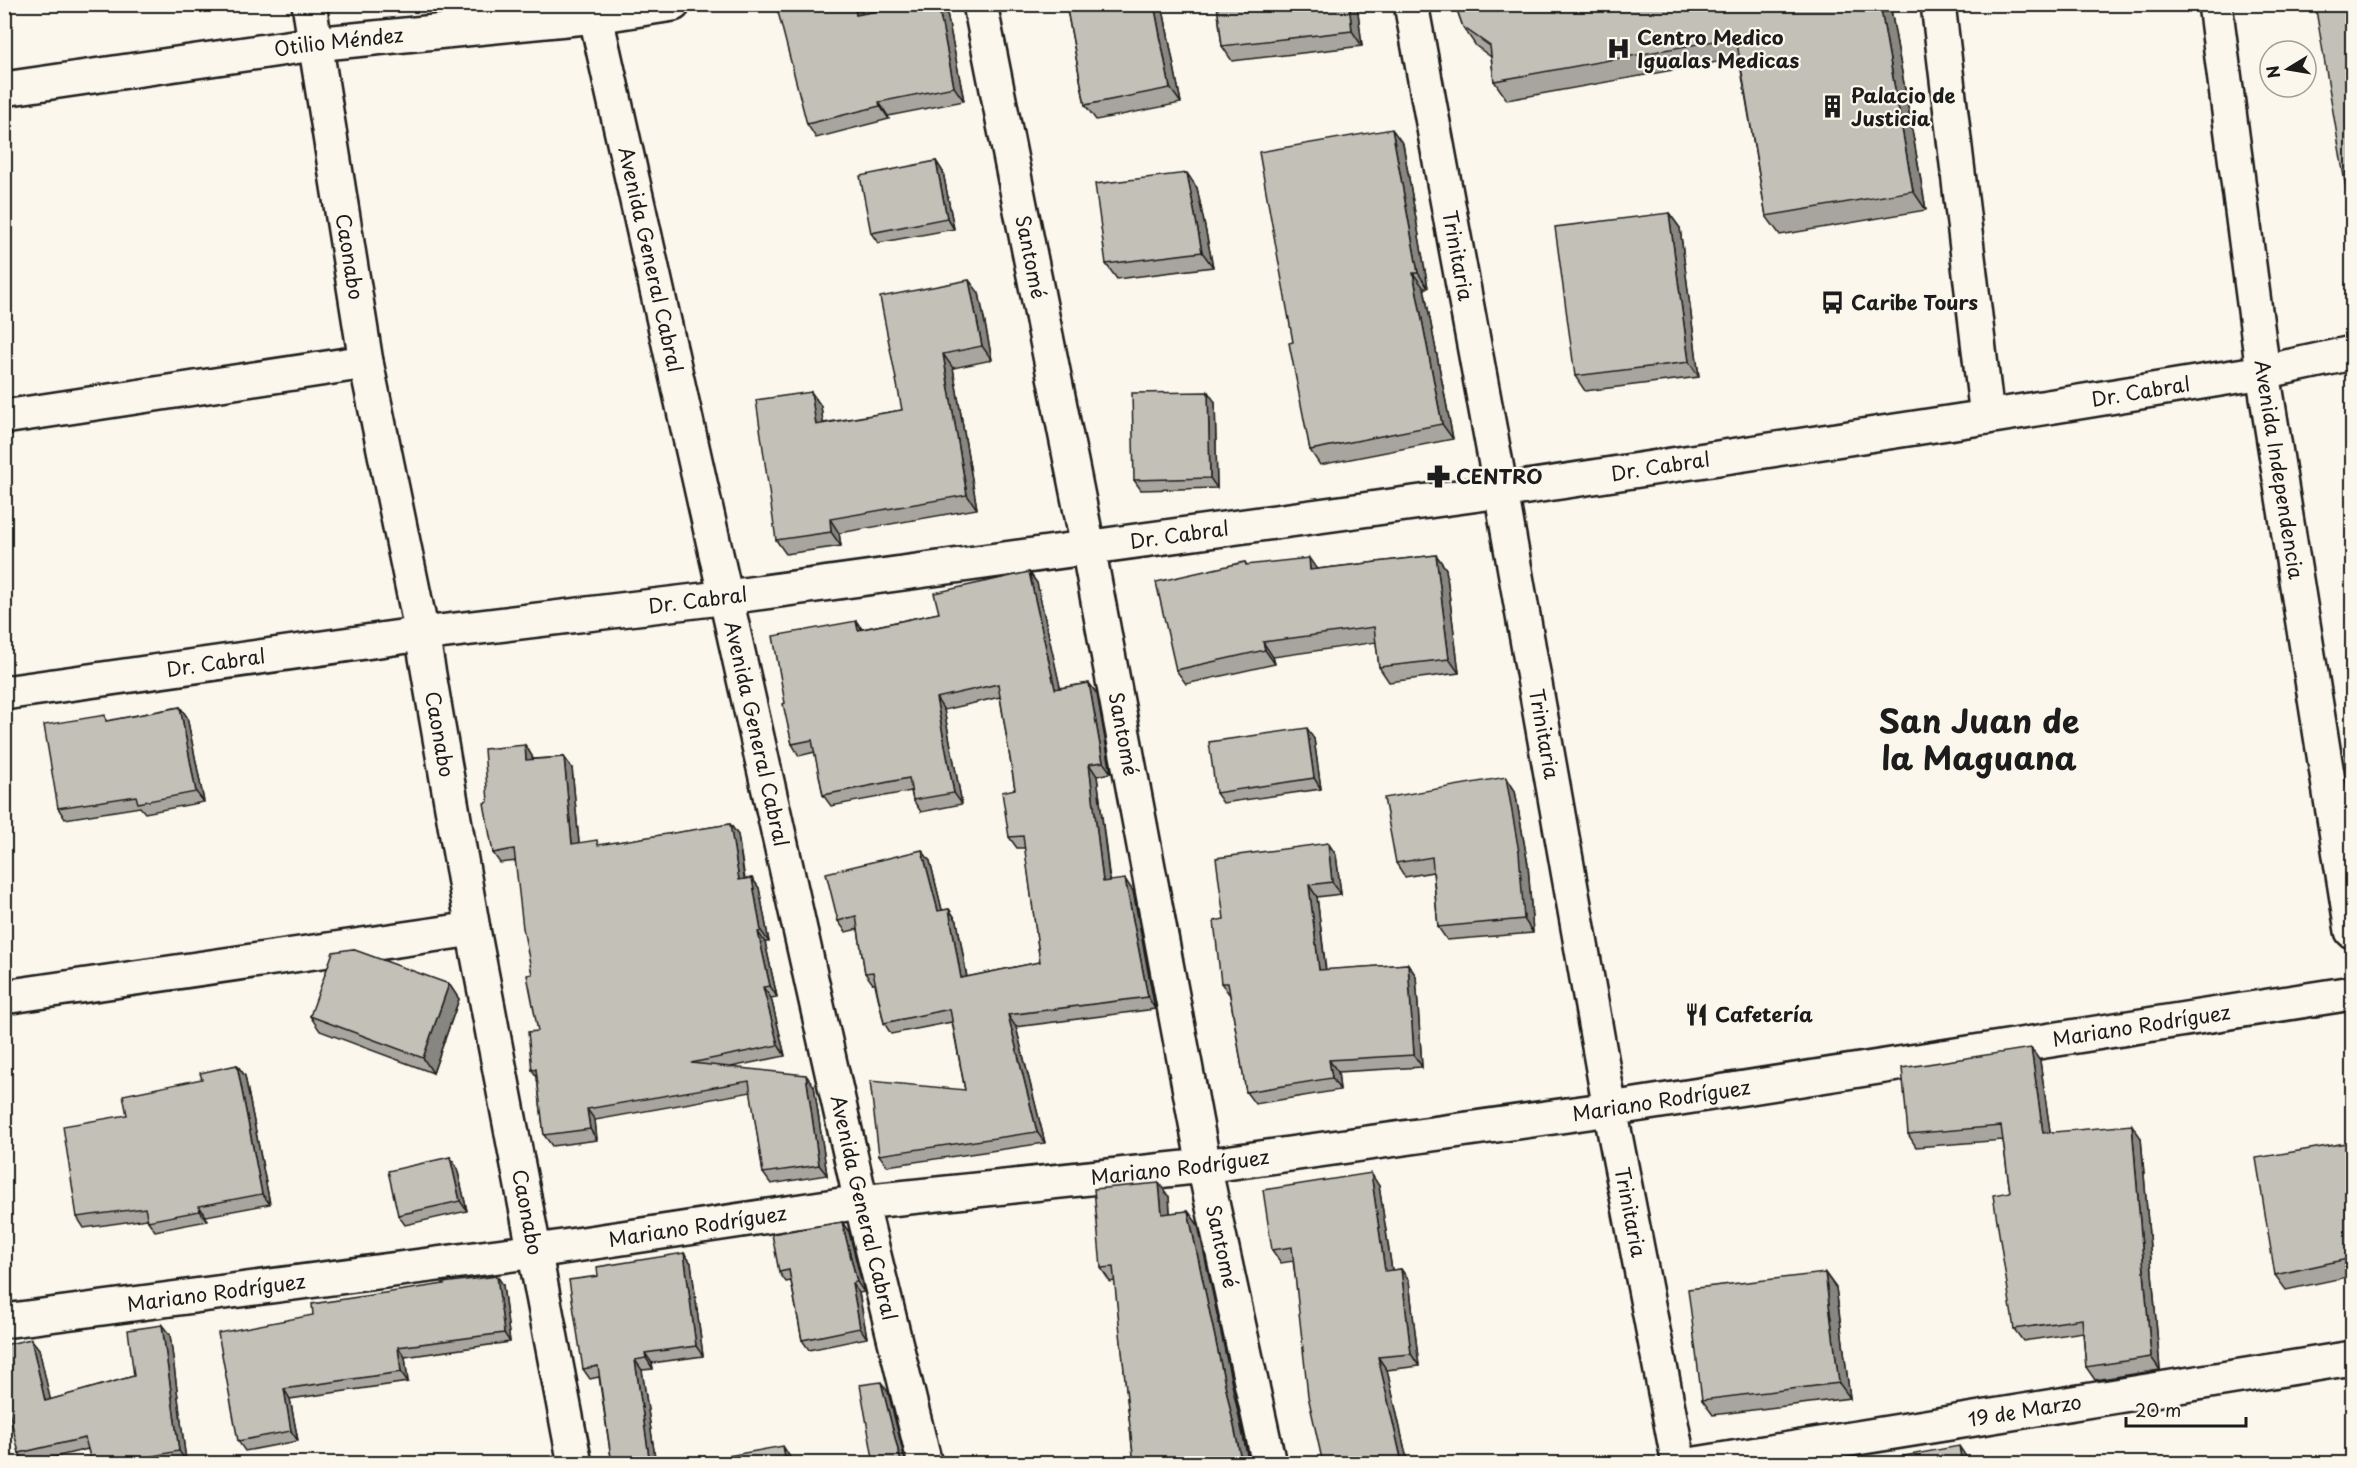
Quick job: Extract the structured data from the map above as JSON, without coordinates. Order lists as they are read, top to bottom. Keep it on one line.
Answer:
{"streets":{"street":["Otilio Méndez","Trinitaria","Caonabo","Santomé","Avenida General Cabral","Dr. Cabral","Avenida Independencia","Mariano Rodríguez","19 de Marzo"]},"crossings":[["Otilio Méndez","Caonabo"],["Otilio Méndez","Avenida General Cabral"],["Trinitaria","Dr. Cabral"],["Trinitaria","Mariano Rodríguez"],["Caonabo","Dr. Cabral"],["Caonabo","Mariano Rodríguez"],["Santomé","Dr. Cabral"],["Santomé","Mariano Rodríguez"],["Avenida General Cabral","Dr. Cabral"],["Avenida General Cabral","Mariano Rodríguez"],["Dr. Cabral","Avenida Independencia"]],"districts":["San Juan de la Maguana"],"places":{"hospital":["Centro Medico Igualas Medicas"],"building":["Palacio de Justicia"],"bus stop":["Caribe Tours"],"pharmacy":["CENTRO"],"restaurant":["Cafetería"]},"scale_bar":"20 m","north":"left"}
